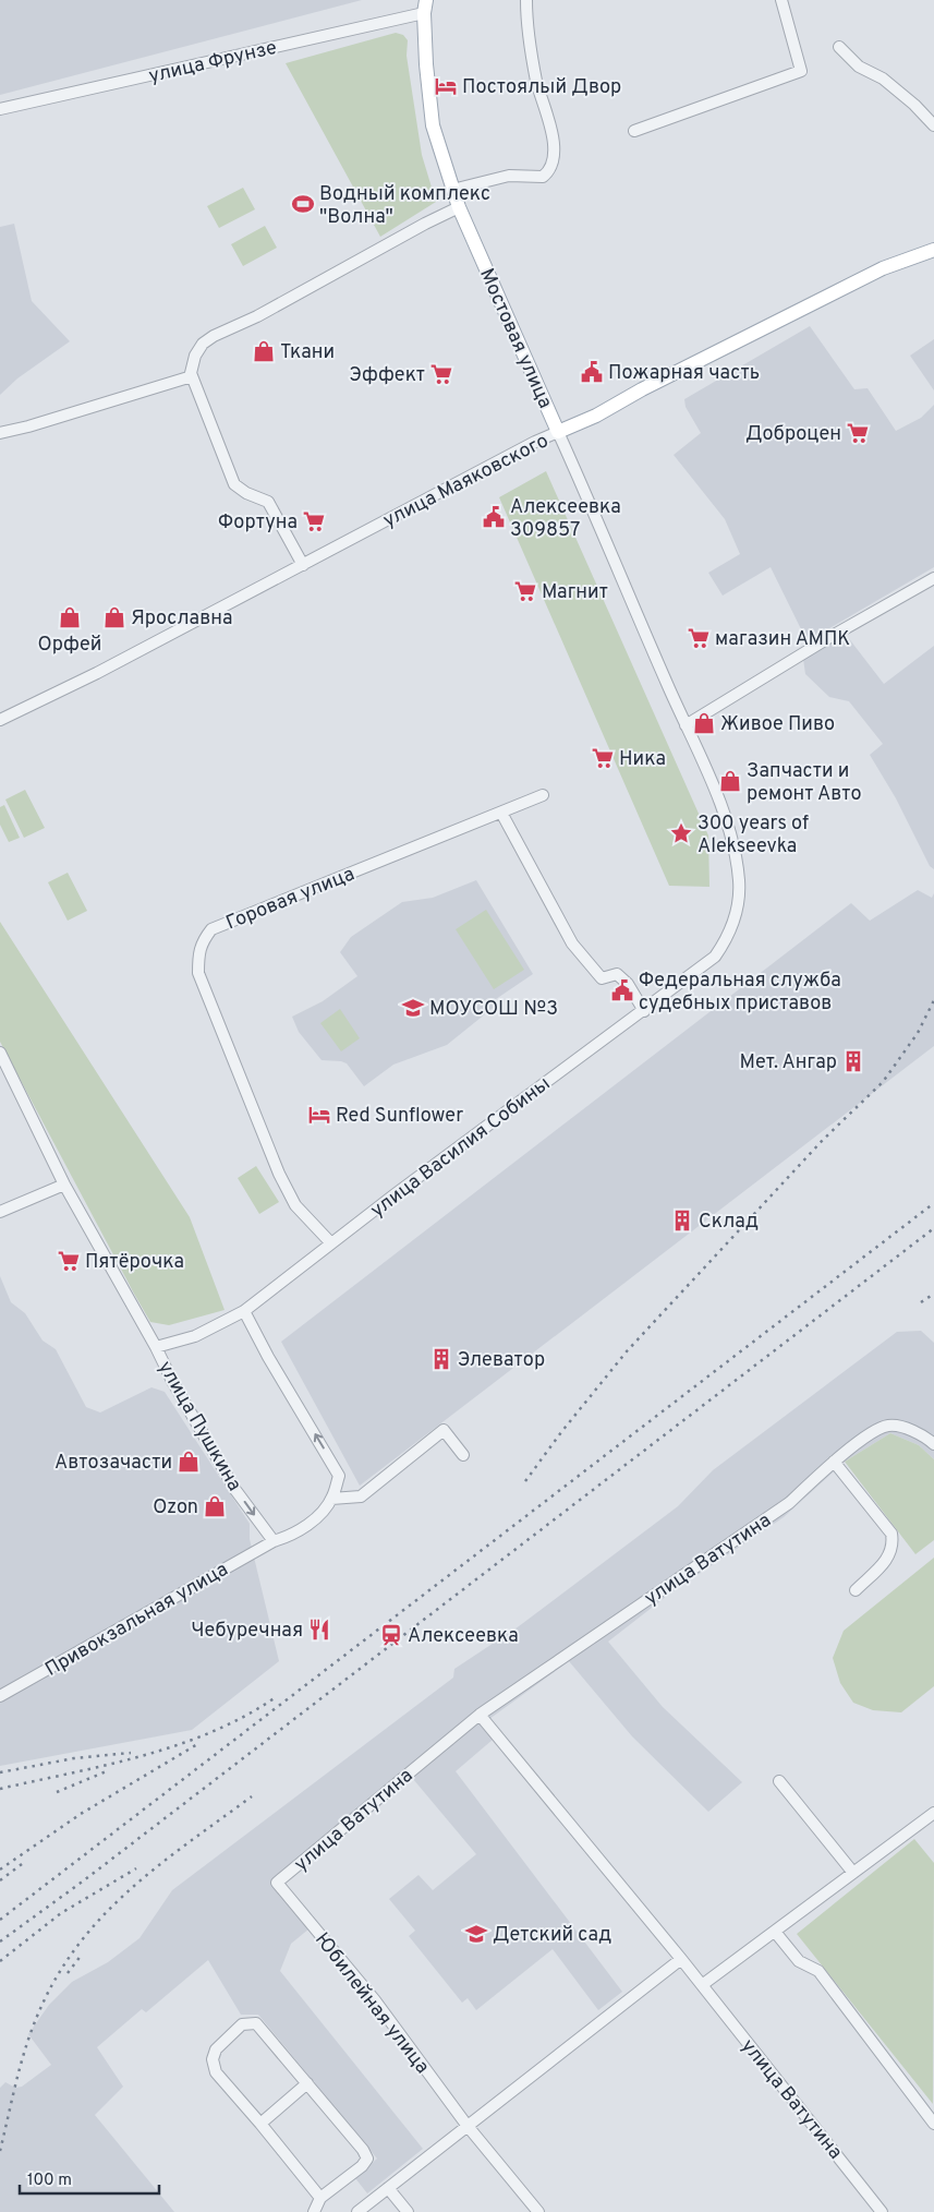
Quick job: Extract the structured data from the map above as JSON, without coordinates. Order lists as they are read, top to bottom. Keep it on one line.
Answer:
{"streets":{"main road":["Мостовая улица","улица Маяковского"],"street":["улица Фрунзе","Горовая улица","улица Василия Собины","улица Пушкина","улица Ватутина","Привокзальная улица","Юбилейная улица"]},"crossings":[["улица Фрунзе","Мостовая улица"],["Мостовая улица","улица Маяковского"],["Мостовая улица","улица Василия Собины"],["Горовая улица","улица Василия Собины"],["улица Василия Собины","улица Пушкина"],["улица Пушкина","Привокзальная улица"],["улица Ватутина","Юбилейная улица"]],"places":{"hotel":["Постоялый Двор","Red Sunflower"],"sports":["Водный комплекс \"Волна\""],"shop":["Ткани","Орфей","Ярославна","Живое Пиво","Запчасти и ремонт Авто","Автозачасти","Ozon"],"public building":["Пожарная часть","Алексеевка 309857","Федеральная служба судебных приставов"],"supermarket":["Эффект","Доброцен","Фортуна","Магнит","магазин АМПК","Ника","Пятёрочка"],"place":["300 years of Alekseevka"],"school or university":["МОУСОШ №3","Детский сад"],"building":["Мет. Ангар","Склад","Элеватор"],"restaurant":["Чебуречная"],"station":["Алексеевка"]},"scale_bar":"100 m"}
